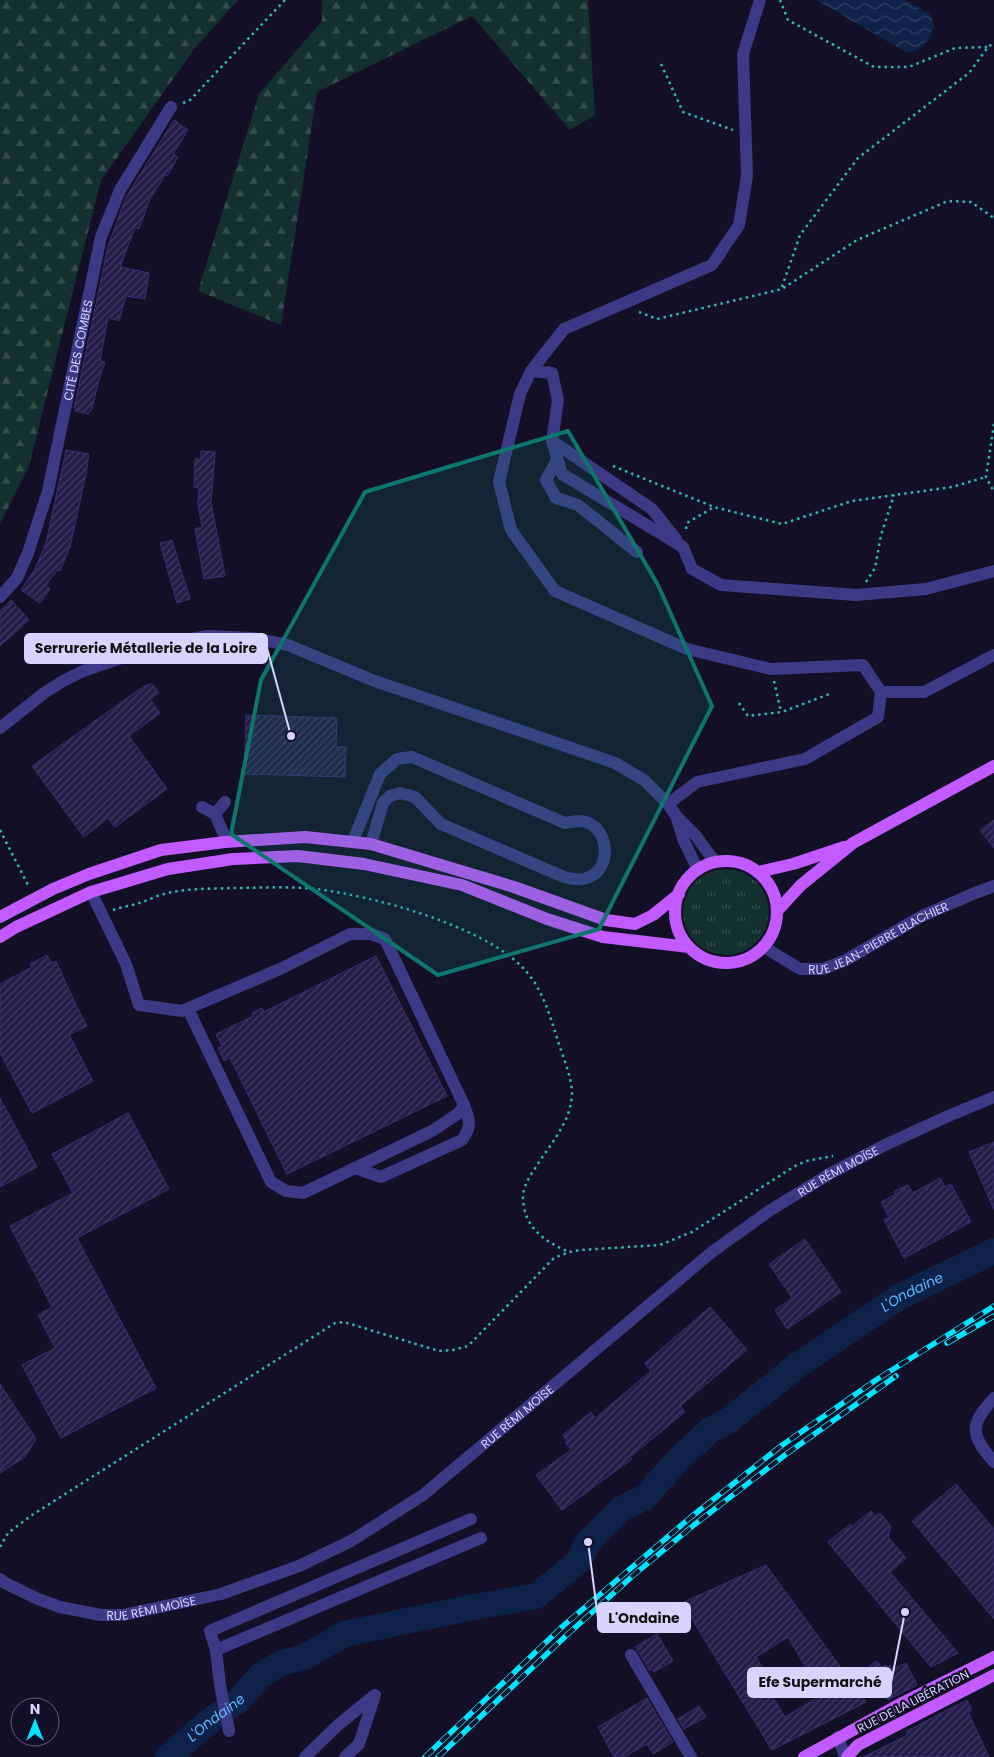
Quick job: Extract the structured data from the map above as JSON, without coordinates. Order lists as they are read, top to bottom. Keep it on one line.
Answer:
{"streets":{"main road":["RUE DE LA LIBÉRATION"],"street":["CITÉ DES COMBES","RUE JEAN-PIERRE BLACHIER","RUE RÉMI MOÏSE"]},"water":["L'Ondaine"],"places":["Serrurerie Métallerie de la Loire","L'Ondaine","Efe Supermarché"],"north":"top"}
